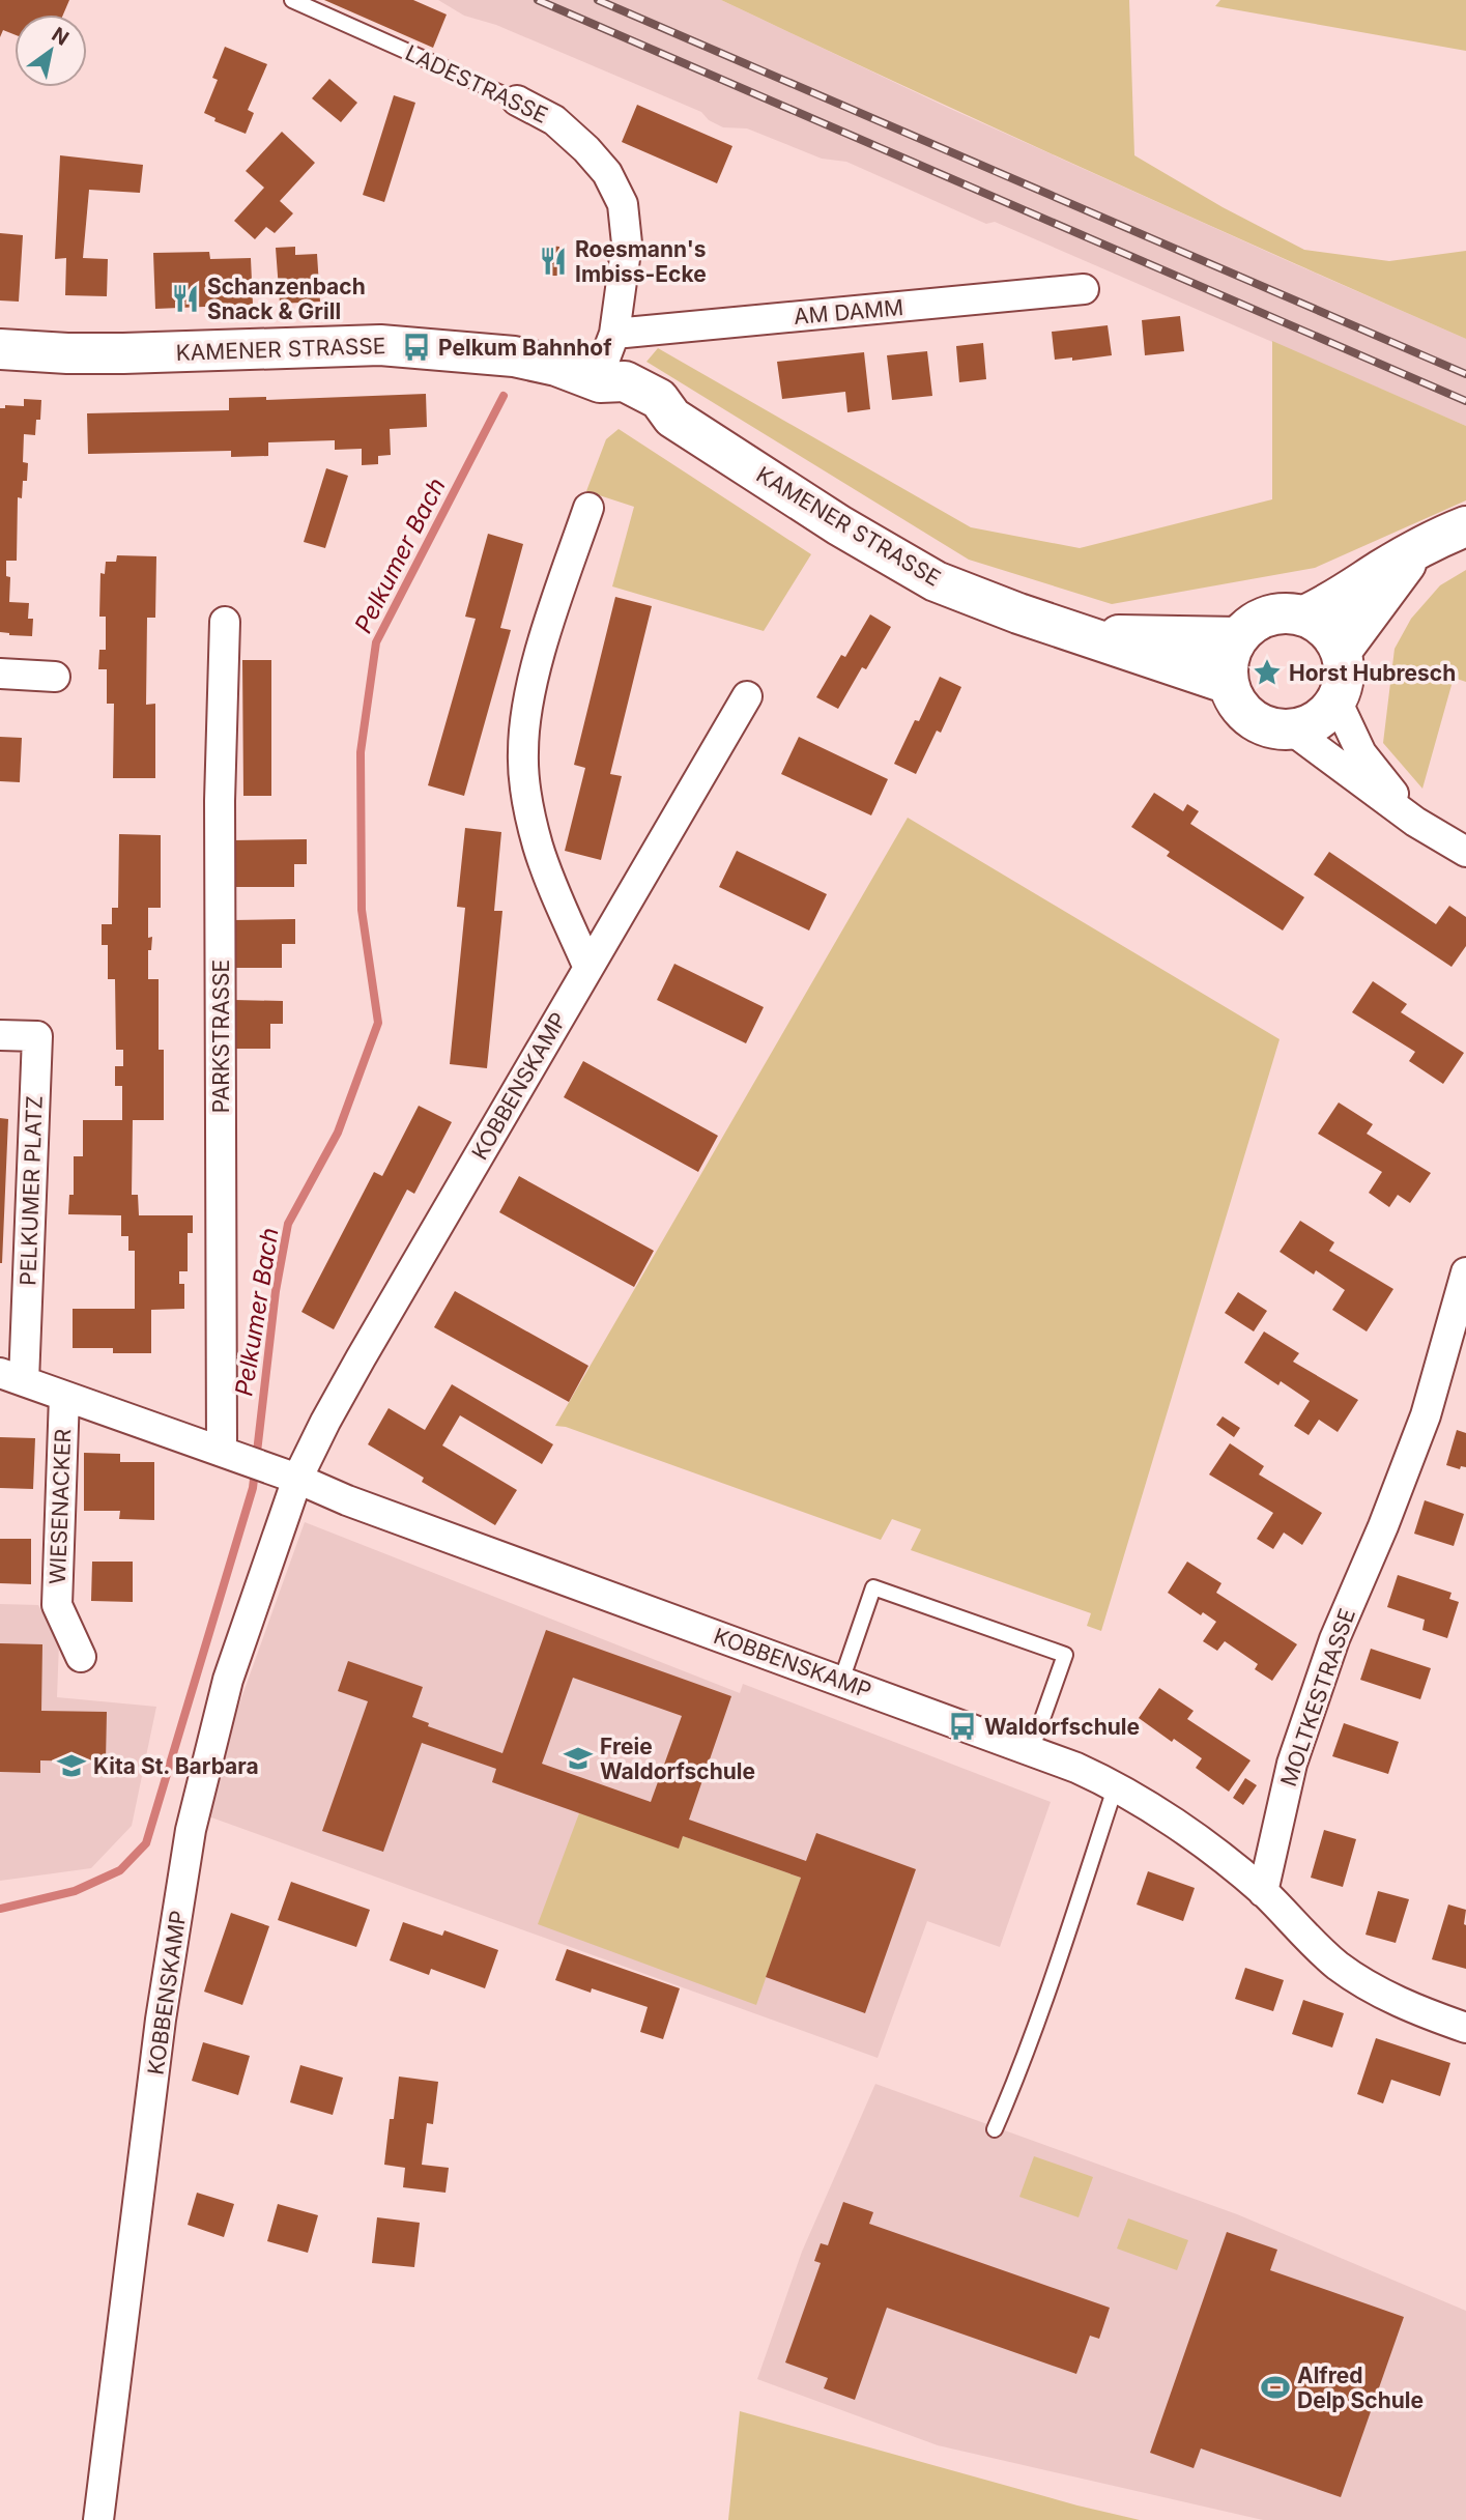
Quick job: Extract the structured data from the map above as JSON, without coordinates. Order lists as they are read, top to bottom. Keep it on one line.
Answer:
{"streets":{"main road":["KAMENER STRASSE"],"street":["LADESTRASSE","AM DAMM","PARKSTRASSE","KOBBENSKAMP","PELKUMER PLATZ","WIESENACKER","MOLTKESTRASSE"]},"crossings":[["LADESTRASSE","AM DAMM"],["LADESTRASSE","KAMENER STRASSE"],["PARKSTRASSE","WIESENACKER"],["KOBBENSKAMP","WIESENACKER"],["KOBBENSKAMP","MOLTKESTRASSE"],["PELKUMER PLATZ","WIESENACKER"]],"water":["Pelkumer Bach"],"places":{"restaurant":["Roesmann's Imbiss-Ecke","Schanzenbach Snack & Grill"],"bus stop":["Pelkum Bahnhof","Waldorfschule"],"place":["Horst Hubresch"],"school or university":["Freie Waldorfschule","Kita St. Barbara"],"sports":["Alfred Delp Schule"]},"north":"top right"}
